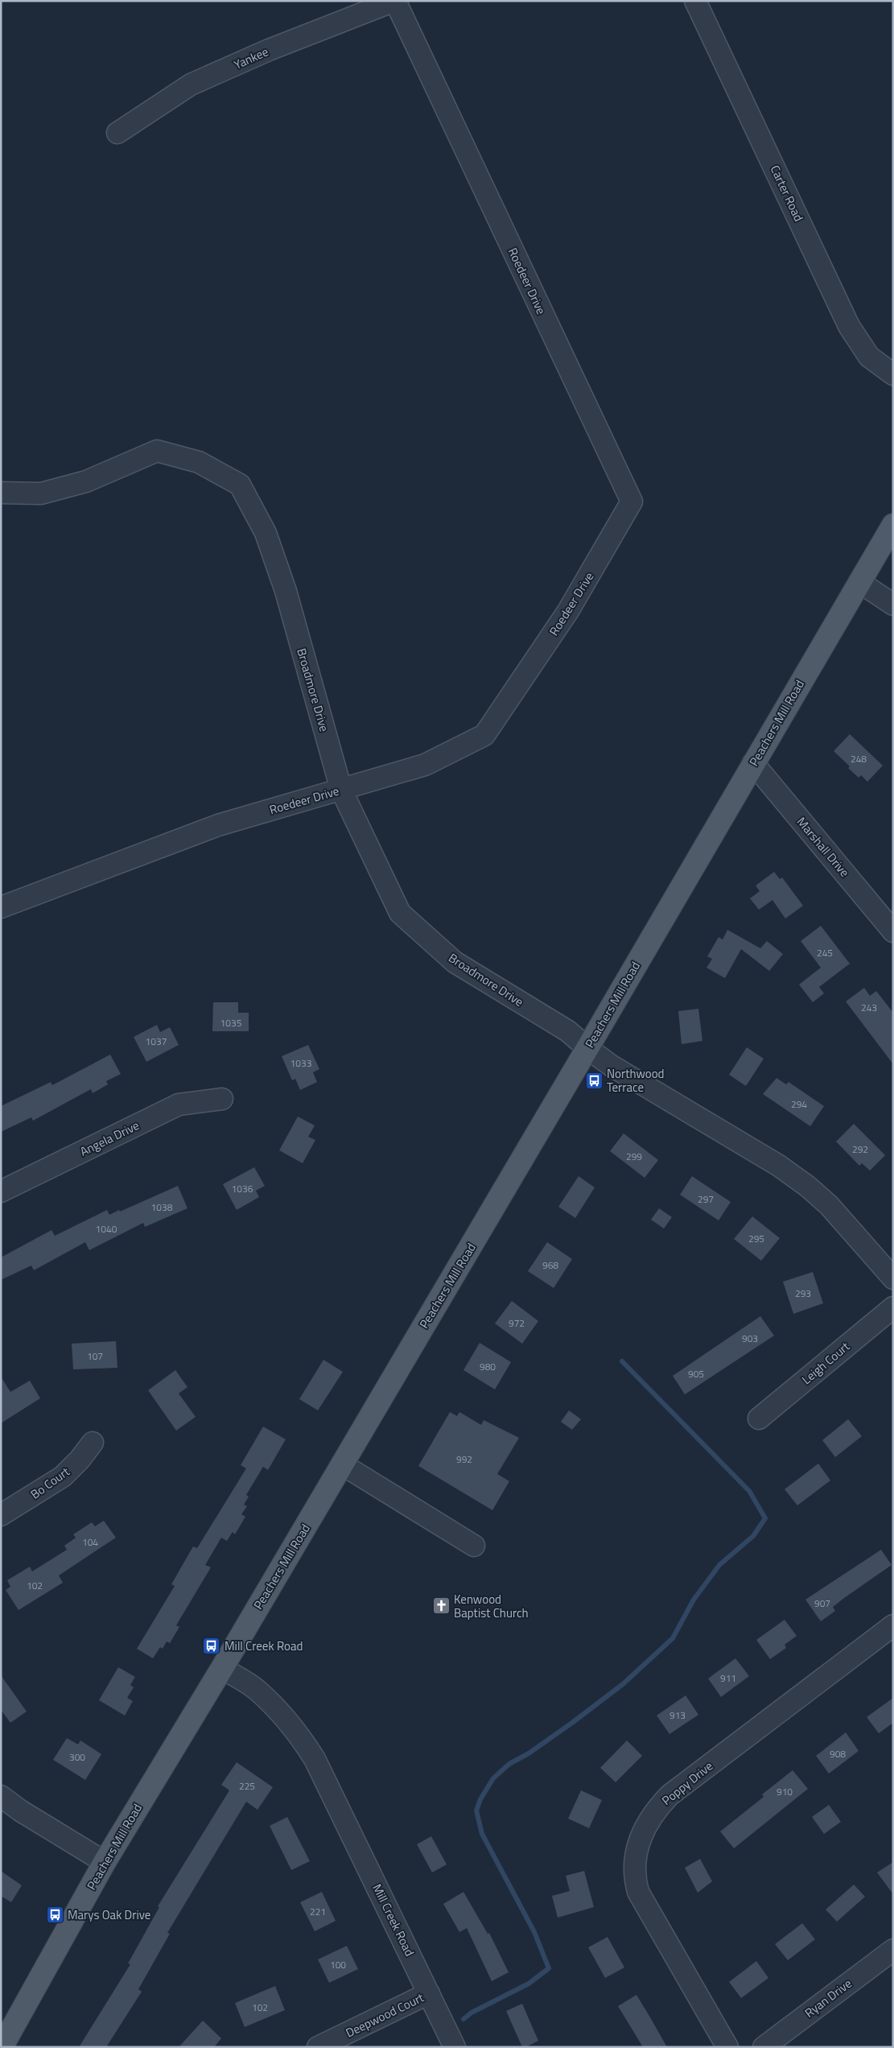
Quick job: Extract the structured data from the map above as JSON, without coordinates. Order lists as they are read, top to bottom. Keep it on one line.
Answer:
{"streets":{"main road":["Peachers Mill Road"],"street":["Yankee","Carter Road","Roedeer Drive","Broadmore Drive","Marshall Drive","Angela Drive","Leigh Court","Bo Court","Poppy Drive","Mill Creek Road","Ryan Drive","Deepwood Court"]},"crossings":[["Yankee","Roedeer Drive"],["Roedeer Drive","Broadmore Drive"],["Broadmore Drive","Peachers Mill Road"],["Peachers Mill Road","Marshall Drive"],["Peachers Mill Road","Mill Creek Road"],["Mill Creek Road","Deepwood Court"]],"places":{"bus stop":["Northwood Terrace","Mill Creek Road","Marys Oak Drive"],"church":["Kenwood Baptist Church"]},"house_numbers":["248","245","243","1035","1037","1033","294","292","299","1036","297","1038","1040","295","968","293","972","903","107","980","905","992","104","102","907","911","913","908","300","225","910","221","100","102"]}
